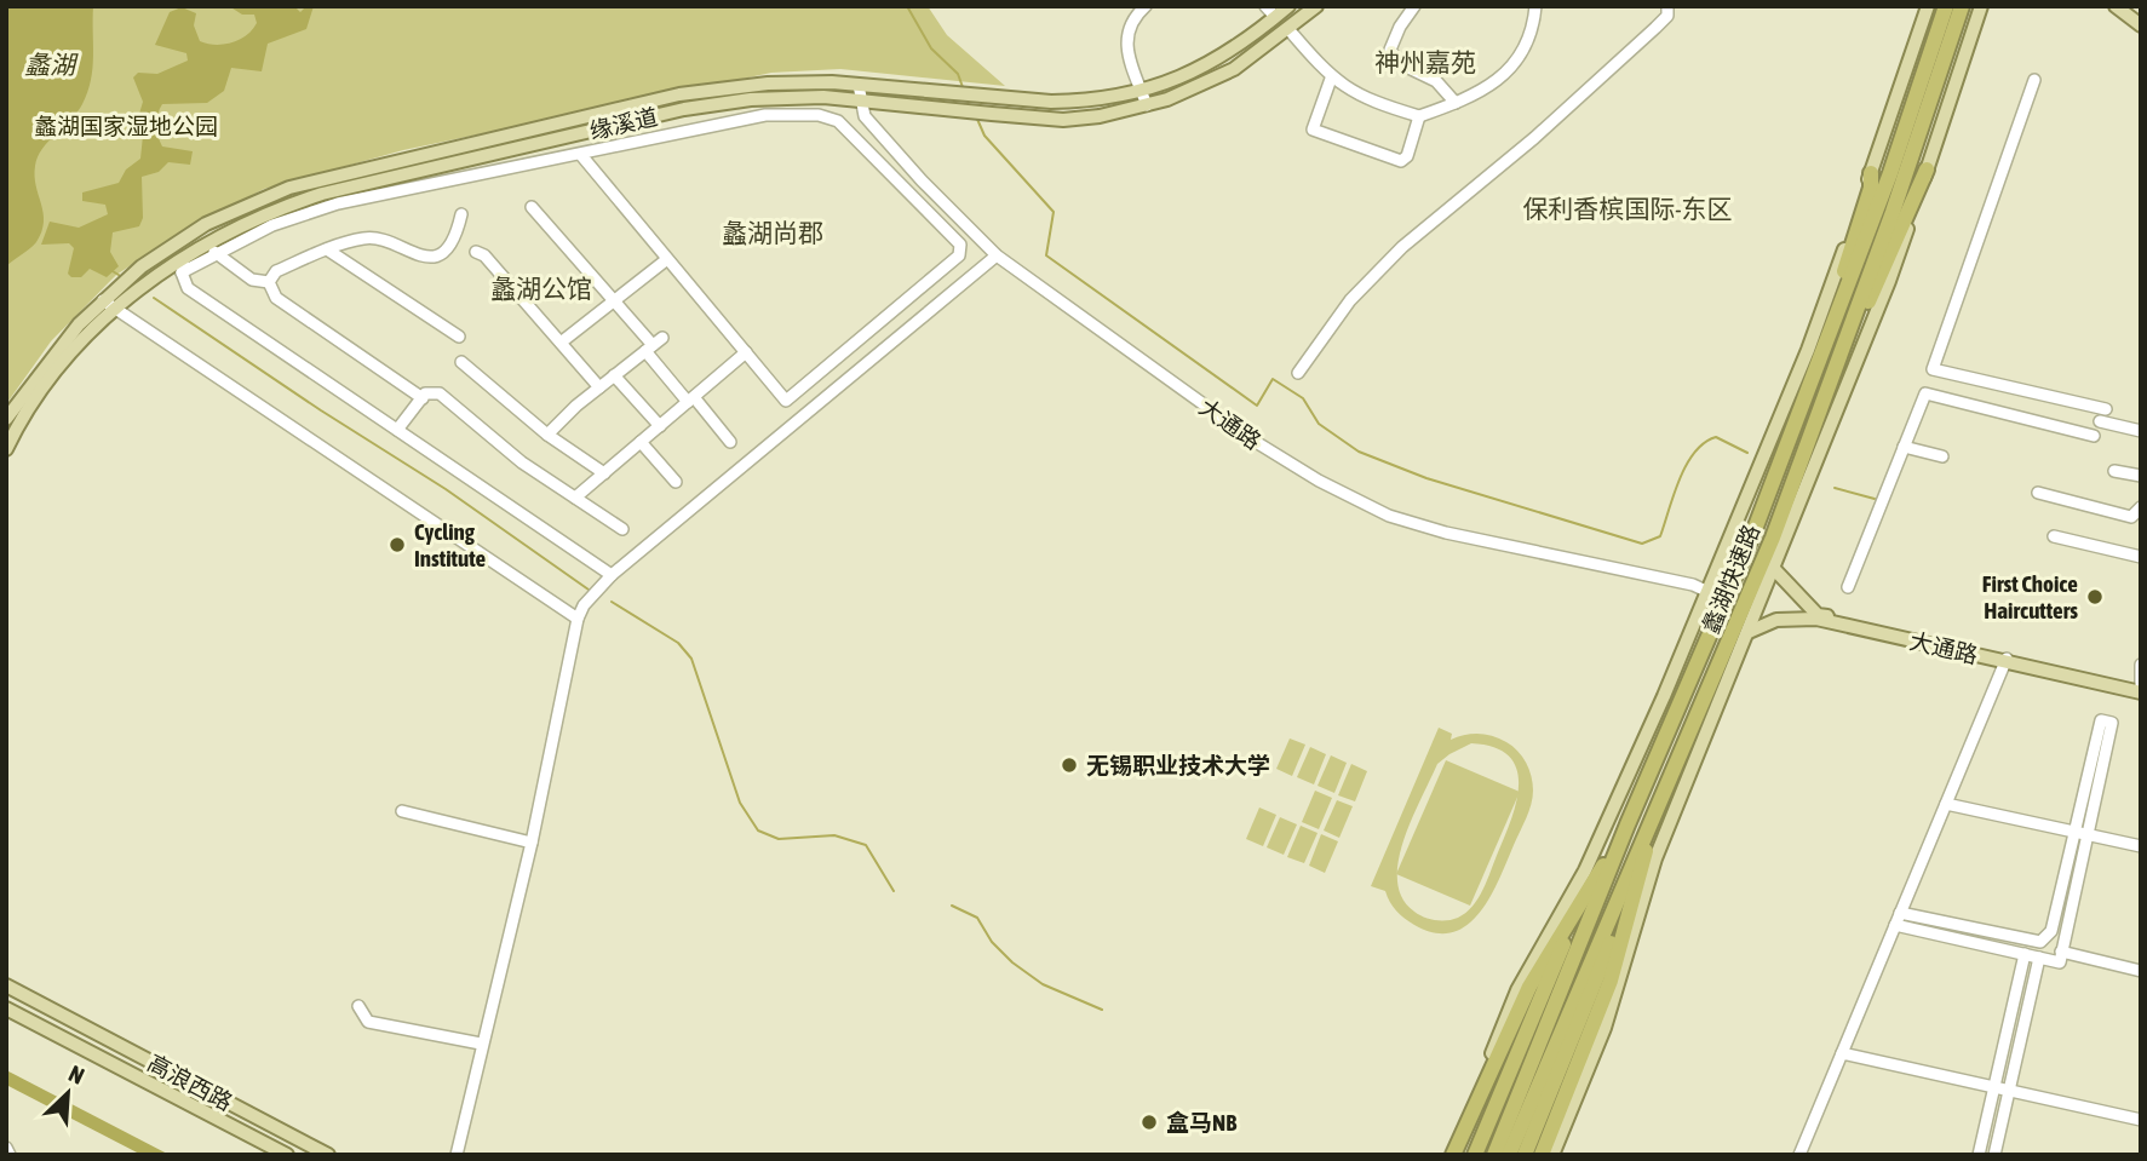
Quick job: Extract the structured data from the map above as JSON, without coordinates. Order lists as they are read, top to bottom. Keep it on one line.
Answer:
{"streets":{"highway":["蠡湖快速路"],"main road":["缘溪道","大通路","高浪西路"]},"crossings":[["缘溪道","大通路"]],"districts":["神州嘉苑","保利香槟国际-东区","蠡湖尚郡","蠡湖公馆"],"water":["蠡湖"],"parks":["蠡湖国家湿地公园"],"places":["Cycling Institute","First Choice Haircutters","无锡职业技术大学","盒马NB"],"north":"top right"}
